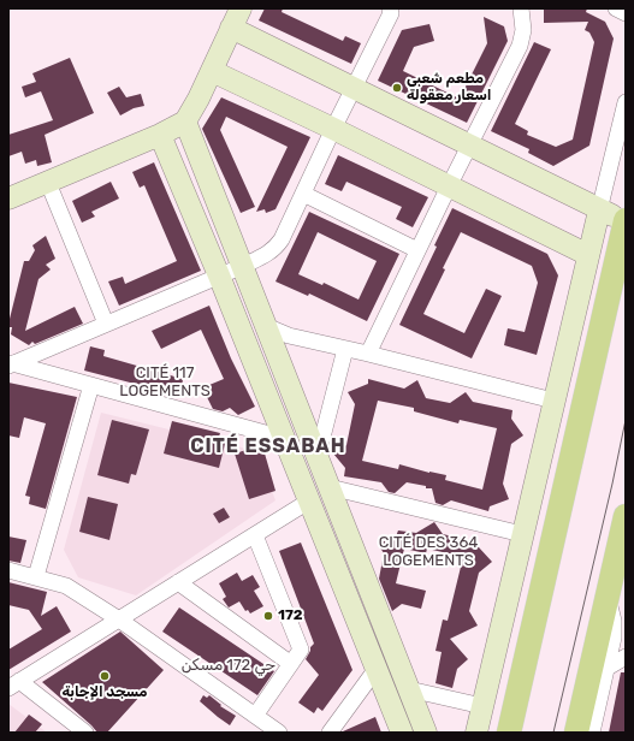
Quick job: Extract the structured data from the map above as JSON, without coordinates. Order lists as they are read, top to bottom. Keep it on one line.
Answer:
{"districts":["CITÉ 117 LOGEMENTS","CITÉ ESSABAH","CITÉ DES 364 LOGEMENTS","حي 172 مسكن"],"places":["مطعم شعبي اسعار معقولة","172","مسجد الإجابة"]}
